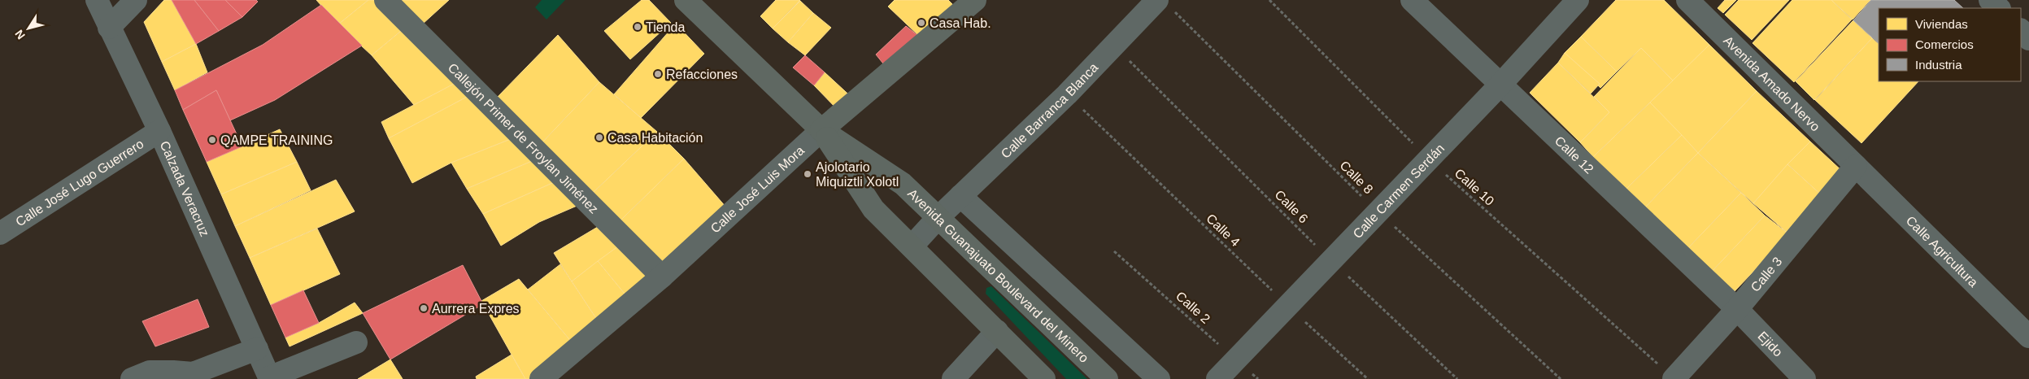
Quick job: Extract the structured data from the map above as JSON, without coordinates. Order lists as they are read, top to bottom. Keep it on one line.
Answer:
{"streets":{"main road":["Calle José Luis Mora","Avenida Guanajuato Boulevard del Minero"],"street":["Avenida Amado Nervo","Calle Barranca Blanca","Callejón Primer de Froylan Jiménez","Calle 12","Calle José Lugo Guerrero","Calzada Veracruz","Calle Carmen Serdán","Calle Agricultura","Calle 3","Ejido"],"path":["Calle 8","Calle 10","Calle 6","Calle 4","Calle 2"]},"crossings":[["Avenida Amado Nervo","Calle Agricultura"],["Avenida Amado Nervo","Calle 3"],["Calle Barranca Blanca","Calle 8"],["Calle Barranca Blanca","Calle 6"],["Calle Barranca Blanca","Calle 4"],["Calle Barranca Blanca","Avenida Guanajuato Boulevard del Minero"],["Callejón Primer de Froylan Jiménez","Calle José Luis Mora"],["Calle 12","Calle Carmen Serdán"],["Calle 12","Calle 3"],["Calle 12","Ejido"],["Calle 8","Calle Carmen Serdán"],["Calle José Lugo Guerrero","Calzada Veracruz"],["Calle 10","Calle Carmen Serdán"],["Calle 10","Calle 3"],["Calle José Luis Mora","Avenida Guanajuato Boulevard del Minero"],["Calle Carmen Serdán","Calle 6"],["Calle Carmen Serdán","Calle 4"],["Calle Carmen Serdán","Calle 2"],["Calle Agricultura","Calle 3"],["Calle 3","Ejido"]],"places":["Casa Hab.","Tienda","Refacciones","Casa Habitación","QAMPE TRAINING","Ajolotario Miquiztli Xolotl","Aurrera Expres"],"legend":["Viviendas","Comercios","Industria"],"north":"bottom left"}
